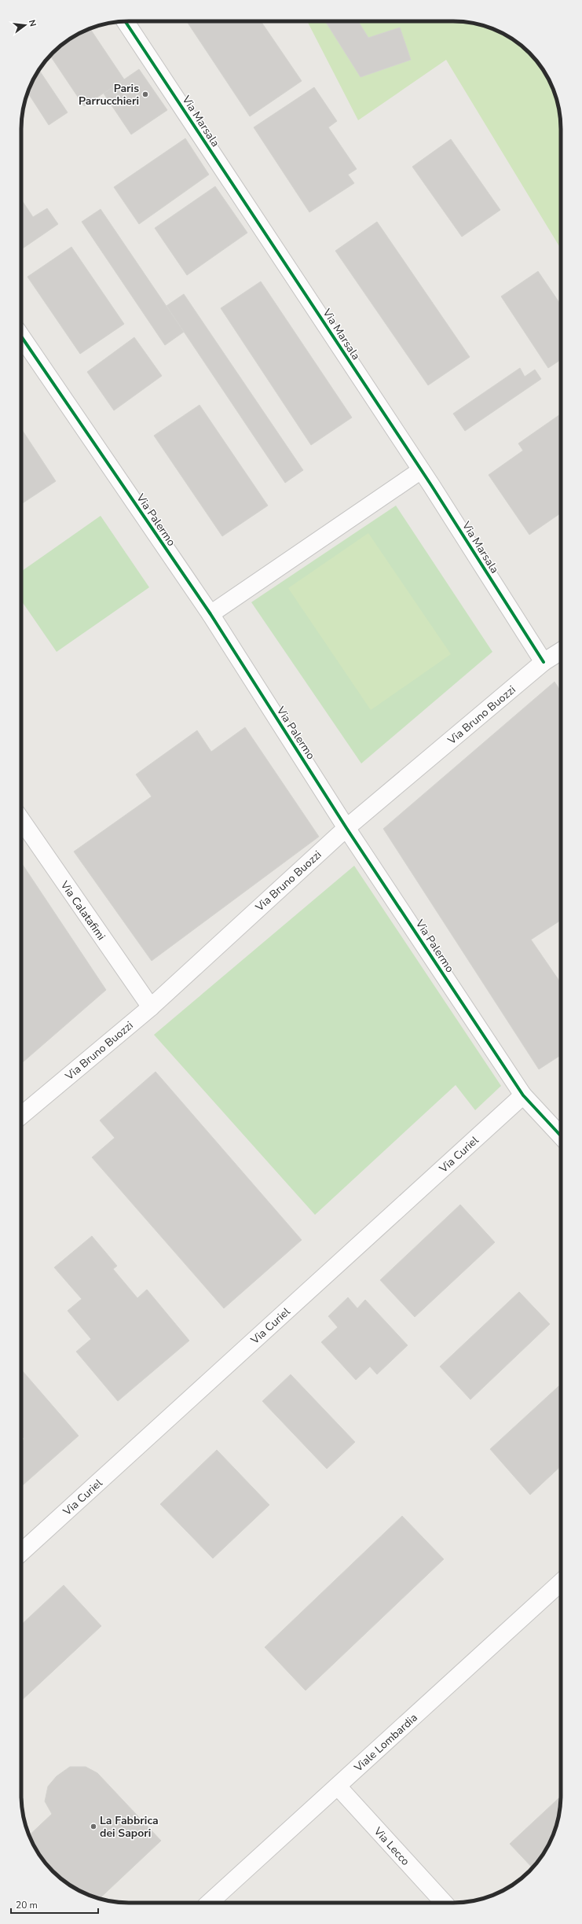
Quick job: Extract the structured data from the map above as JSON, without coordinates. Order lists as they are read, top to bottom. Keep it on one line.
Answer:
{"streets":{"street":["Via Marsala","Via Palermo","Via Bruno Buozzi","Via Calatafimi","Via Curiel","Viale Lombardia","Via Lecco"]},"crossings":[["Via Marsala","Via Bruno Buozzi"],["Via Palermo","Via Bruno Buozzi"],["Via Palermo","Via Curiel"],["Via Bruno Buozzi","Via Calatafimi"],["Viale Lombardia","Via Lecco"]],"places":["Paris Parrucchieri","La Fabbrica dei Sapori"],"scale_bar":"20 m","north":"right"}
